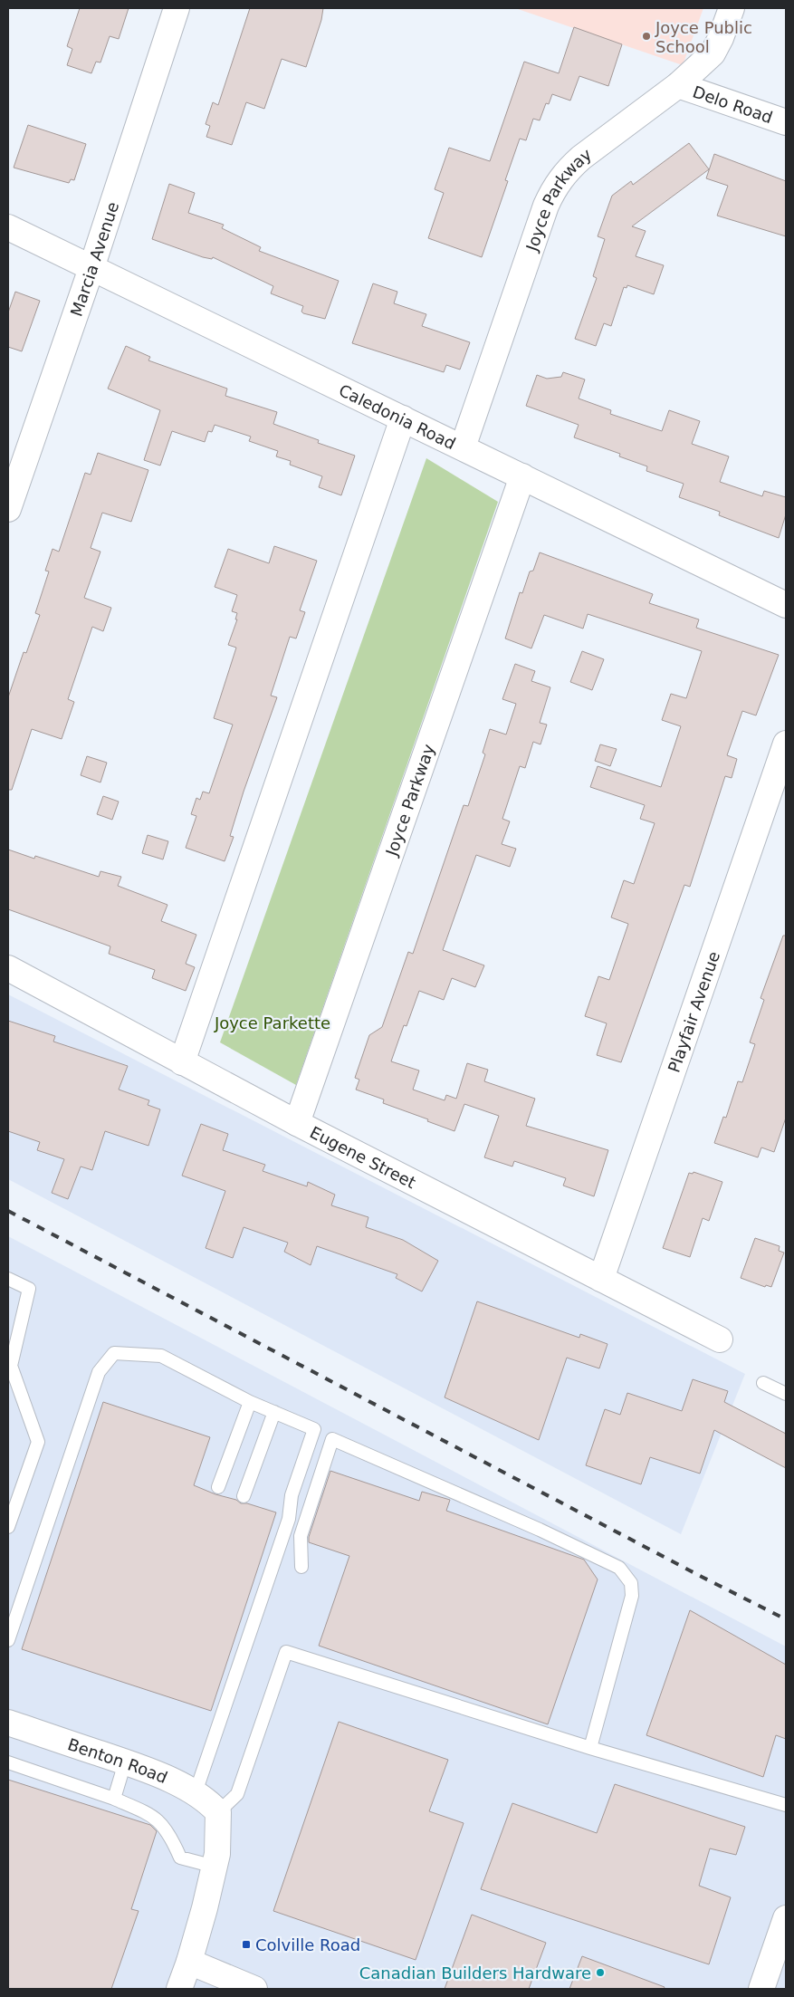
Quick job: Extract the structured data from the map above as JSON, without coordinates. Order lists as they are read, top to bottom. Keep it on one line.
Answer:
{"streets":{"street":["Delo Road","Joyce Parkway","Marcia Avenue","Caledonia Road","Playfair Avenue","Eugene Street","Benton Road"]},"crossings":[["Delo Road","Joyce Parkway"],["Joyce Parkway","Caledonia Road"],["Joyce Parkway","Eugene Street"],["Marcia Avenue","Caledonia Road"],["Playfair Avenue","Eugene Street"]],"parks":["Joyce Parkette"],"places":{"other":["Joyce Public School","Canadian Builders Hardware"],"transit":["Colville Road"]}}
